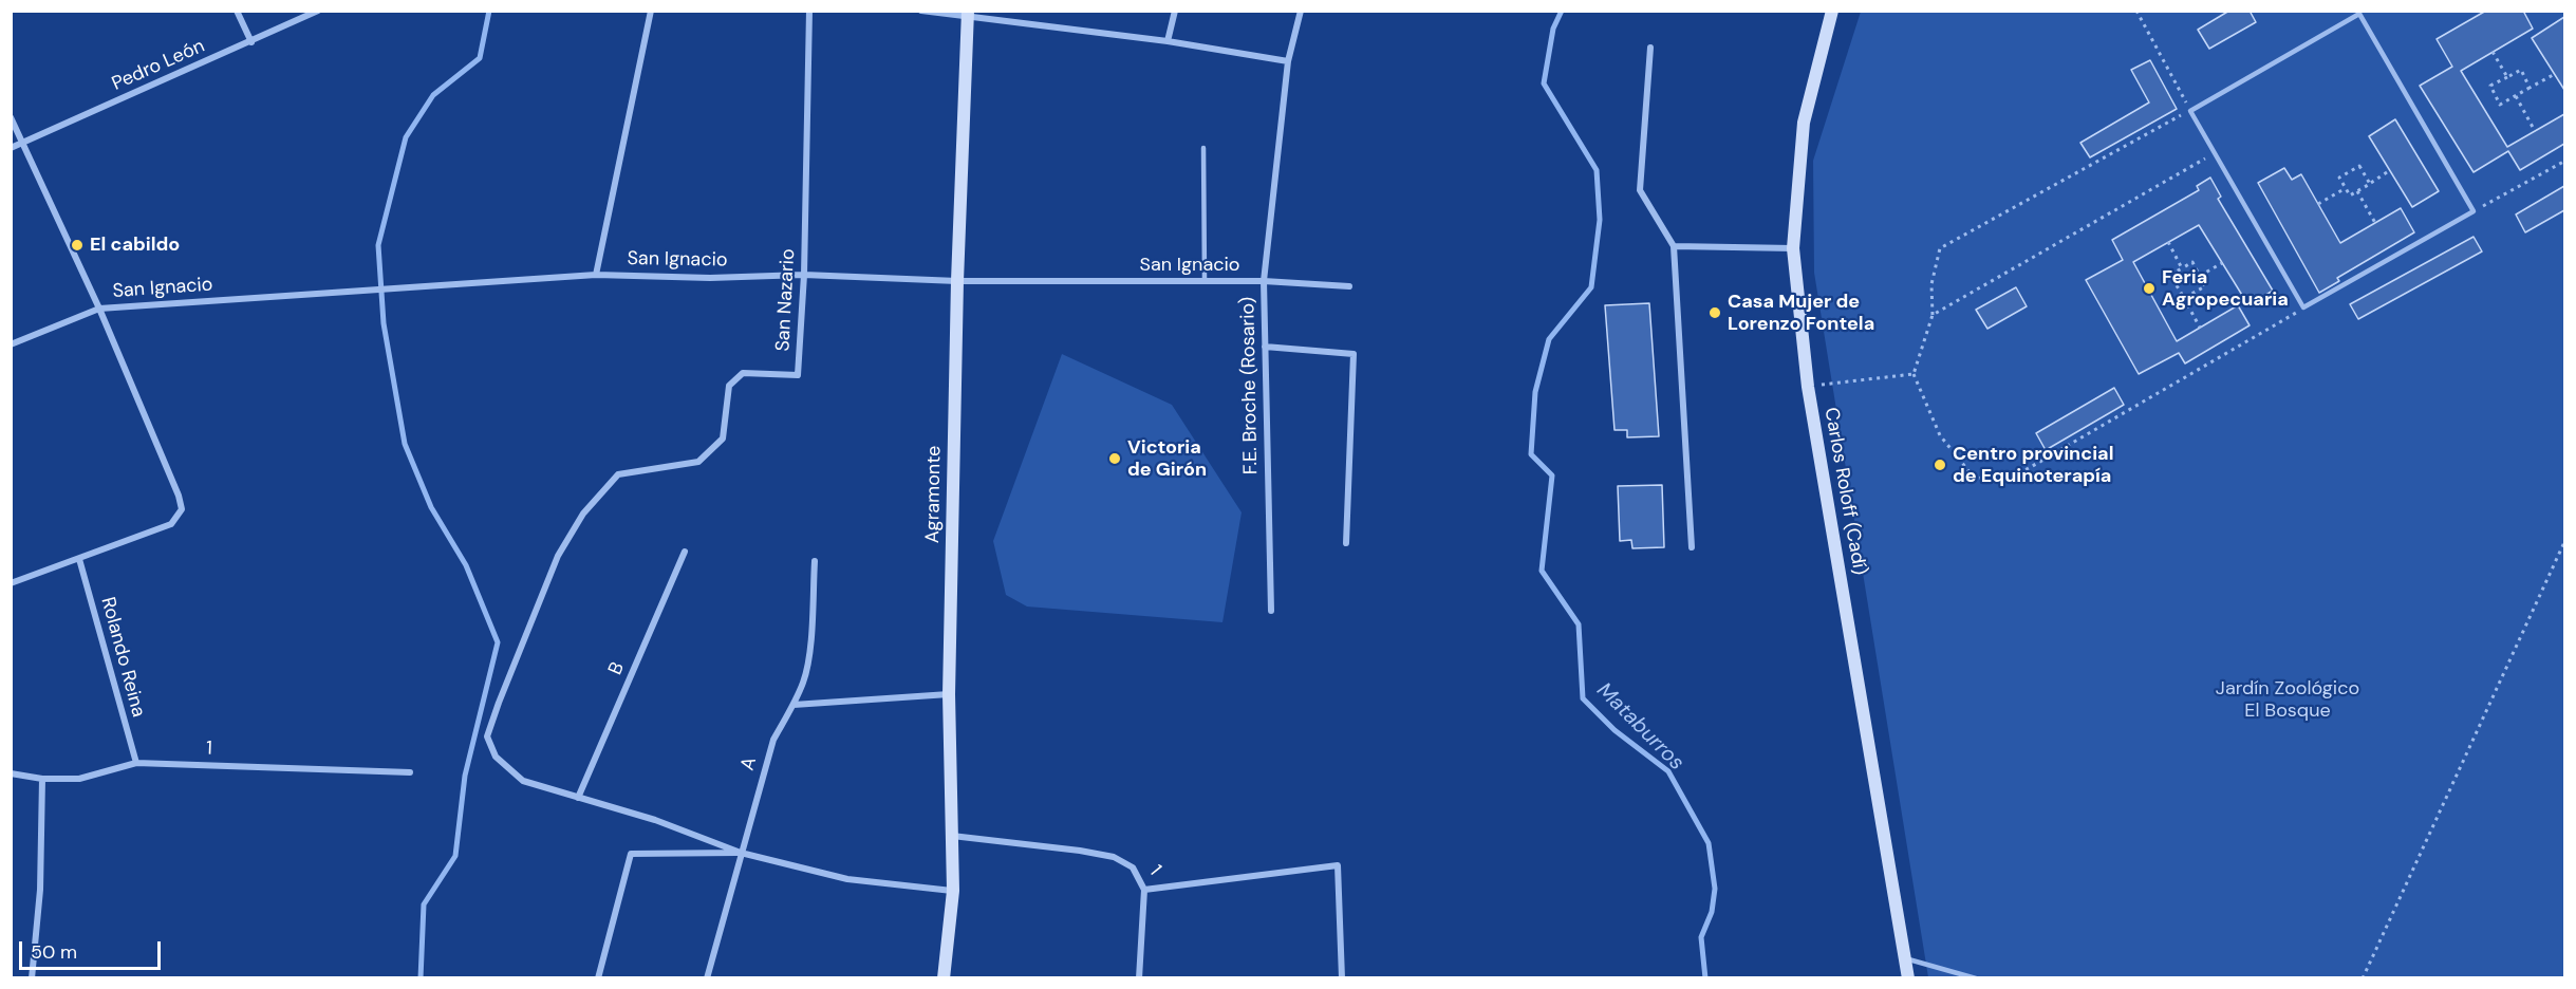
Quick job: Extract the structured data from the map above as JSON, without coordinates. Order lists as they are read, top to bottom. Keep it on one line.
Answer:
{"streets":{"street":["Pedro León","San Ignacio","San Nazario","F.E. Broche (Rosario)","Carlos Roloff (Cadí)","Agramonte","Rolando Reina","B","1","A"]},"crossings":[["San Ignacio","San Nazario"],["San Ignacio","F.E. Broche (Rosario)"],["San Ignacio","Agramonte"],["San Nazario","B"],["Agramonte","1"],["Rolando Reina","1"]],"water":["Mataburros"],"parks":["Jardín Zoológico El Bosque"],"places":["El cabildo","Feria Agropecuaria","Casa Mujer de Lorenzo Fontela","Victoria de Girón","Centro provincial de Equinoterapía"],"scale_bar":"50 m"}
